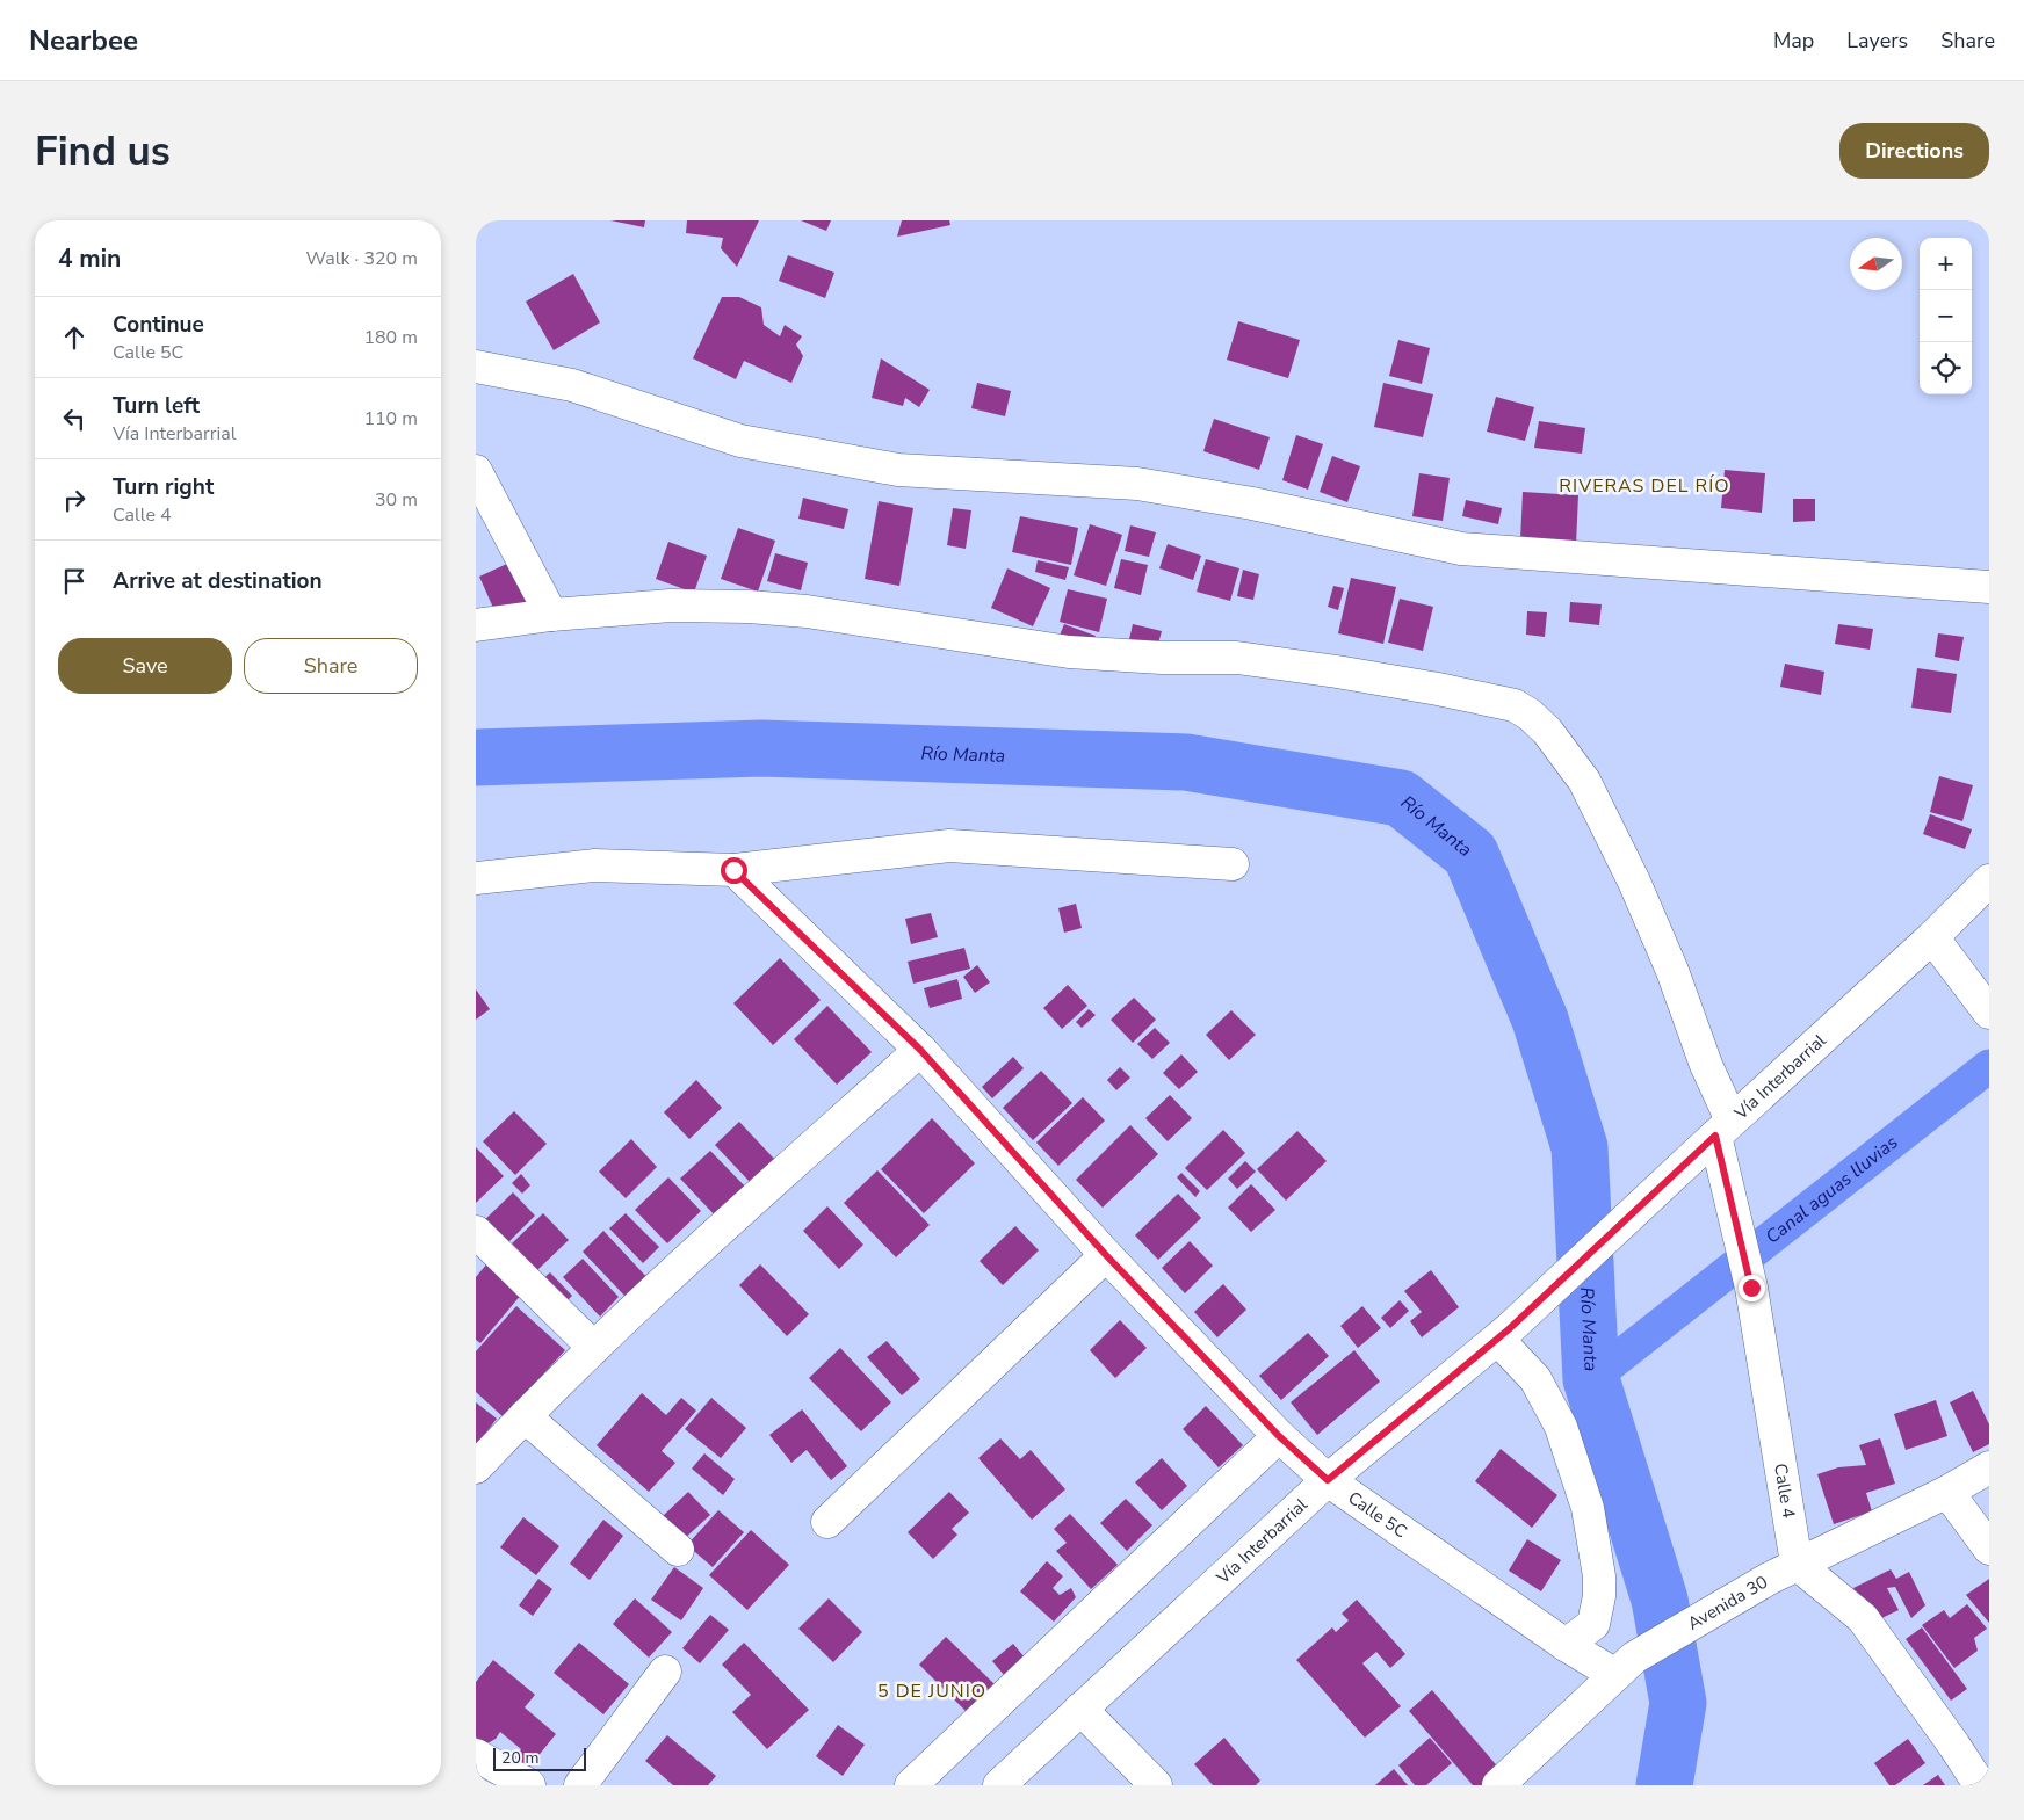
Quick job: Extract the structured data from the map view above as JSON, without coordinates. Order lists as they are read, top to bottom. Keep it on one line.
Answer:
{"streets":{"street":["Vía Interbarrial","Calle 4","Calle 5C","Avenida 30"]},"crossings":[["Vía Interbarrial","Calle 4"],["Vía Interbarrial","Calle 5C"],["Calle 4","Avenida 30"],["Calle 5C","Avenida 30"]],"districts":["RIVERAS DEL RÍO","5 DE JUNIO"],"water":["Río Manta","Canal aguas lluvias"],"scale_bar":"20 m","north":"left","page":{"header":"Nearbee","nav":["Map","Layers","Share"],"buttons":["Directions",["Save","Share"]],"title":"Find us","heading":["4 min","Walk · 320 m"],"map_buttons":["+","−"],"list":[["Continue","Calle 5C","180 m"],["Turn left","Vía Interbarrial","110 m"],["Turn right","Calle 4","30 m"],"Arrive at destination"],"scale":"20 m"}}
